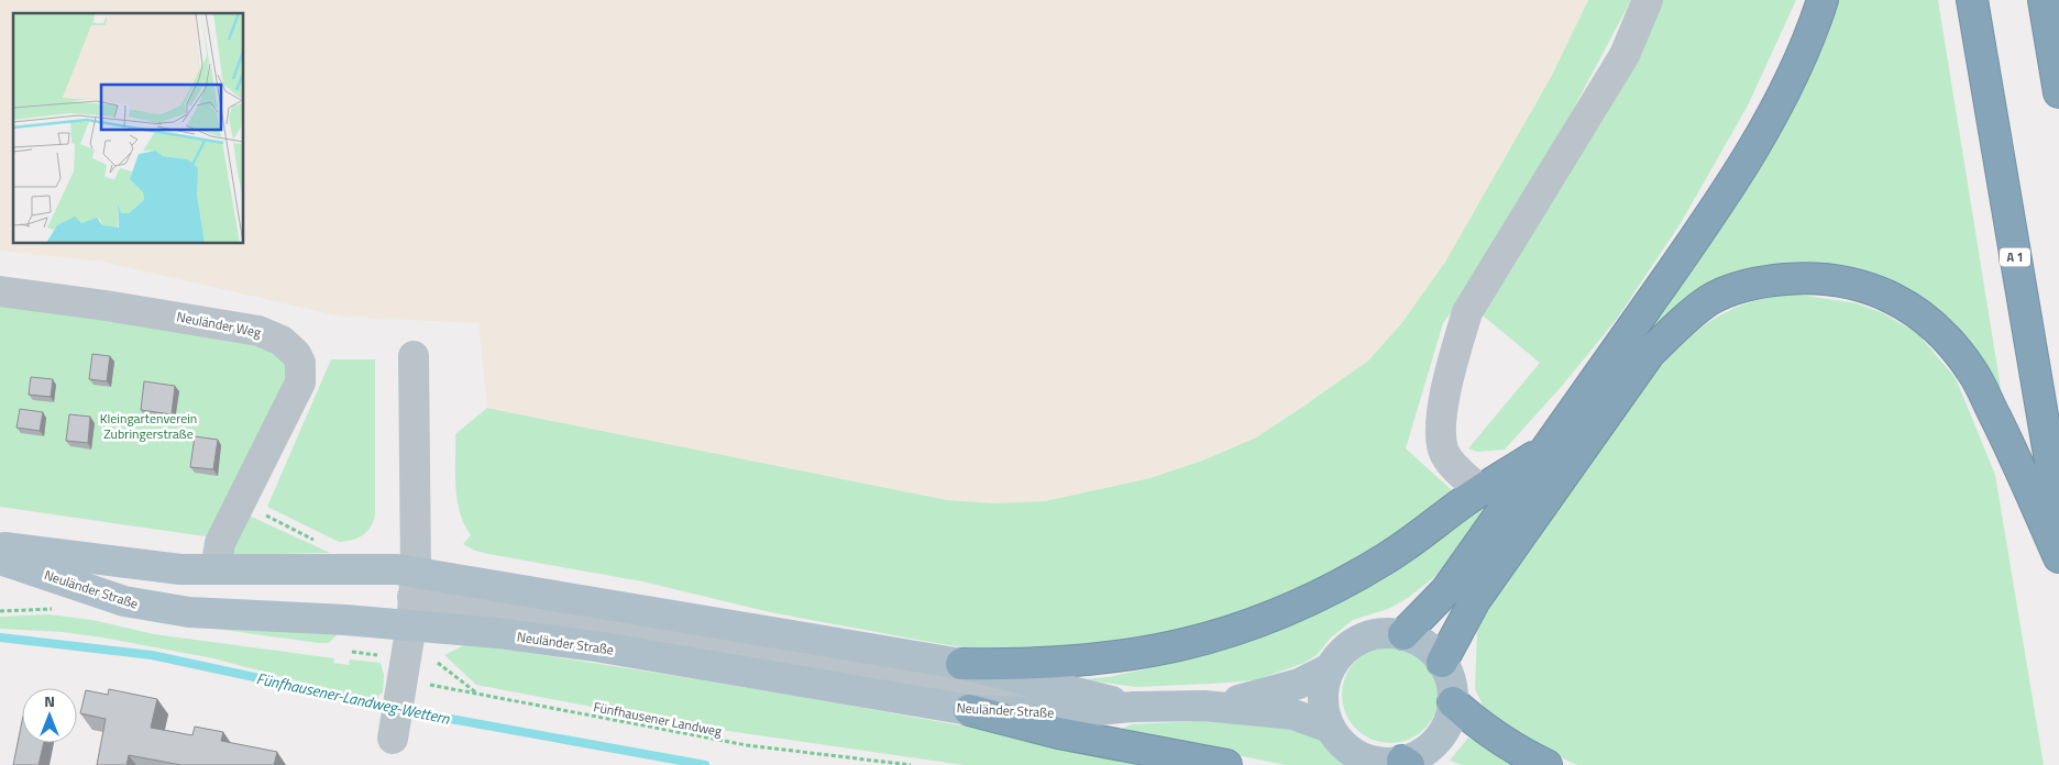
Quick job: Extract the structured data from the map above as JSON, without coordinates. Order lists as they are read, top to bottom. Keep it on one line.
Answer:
{"streets":{"highway":["A 1"],"main road":["Neuländer Straße"],"street":["Neuländer Weg"],"path":["Fünfhausener Landweg"]},"crossings":[["Neuländer Weg","Neuländer Straße"]],"water":["Fünfhausener-Landweg-Wettern"],"parks":["Kleingartenverein Zubringerstraße"],"north":"top"}
